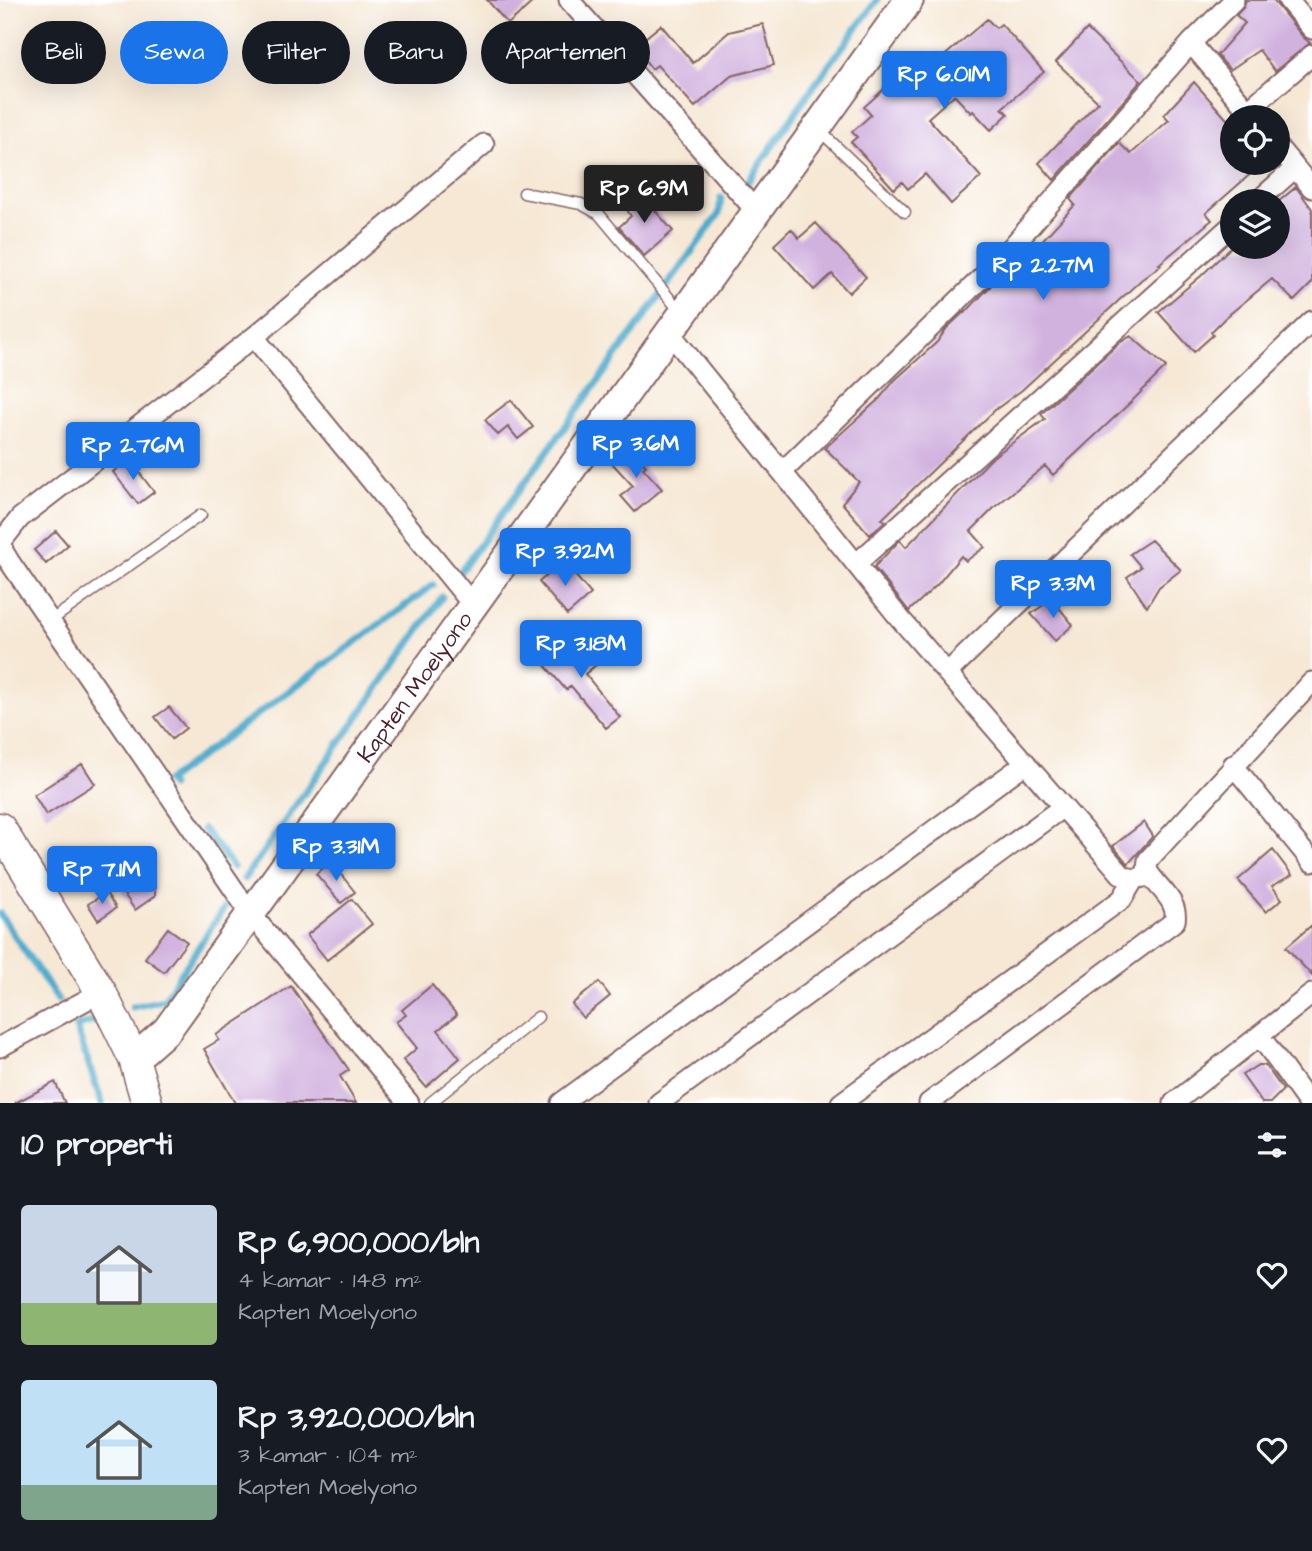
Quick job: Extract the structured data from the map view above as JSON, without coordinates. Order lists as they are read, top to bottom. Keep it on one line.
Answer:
{"streets":{"street":["Kapten Moelyono"]},"page":{"chip":["Beli","Sewa","Filter","Baru","Apartemen"],"price":["Rp 6.01M","Rp 6.9M","Rp 2.27M","Rp 3.6M","Rp 2.76M","Rp 3.92M","Rp 3.3M","Rp 3.18M","Rp 3.31M","Rp 7.1M"],"heading":"10 properti","list":[{"name":"Rp 6,900,000/bln","note":"4 kamar · 148 m² · Kapten Moelyono"},{"name":"Rp 3,920,000/bln","note":"3 kamar · 104 m² · Kapten Moelyono"}]}}
